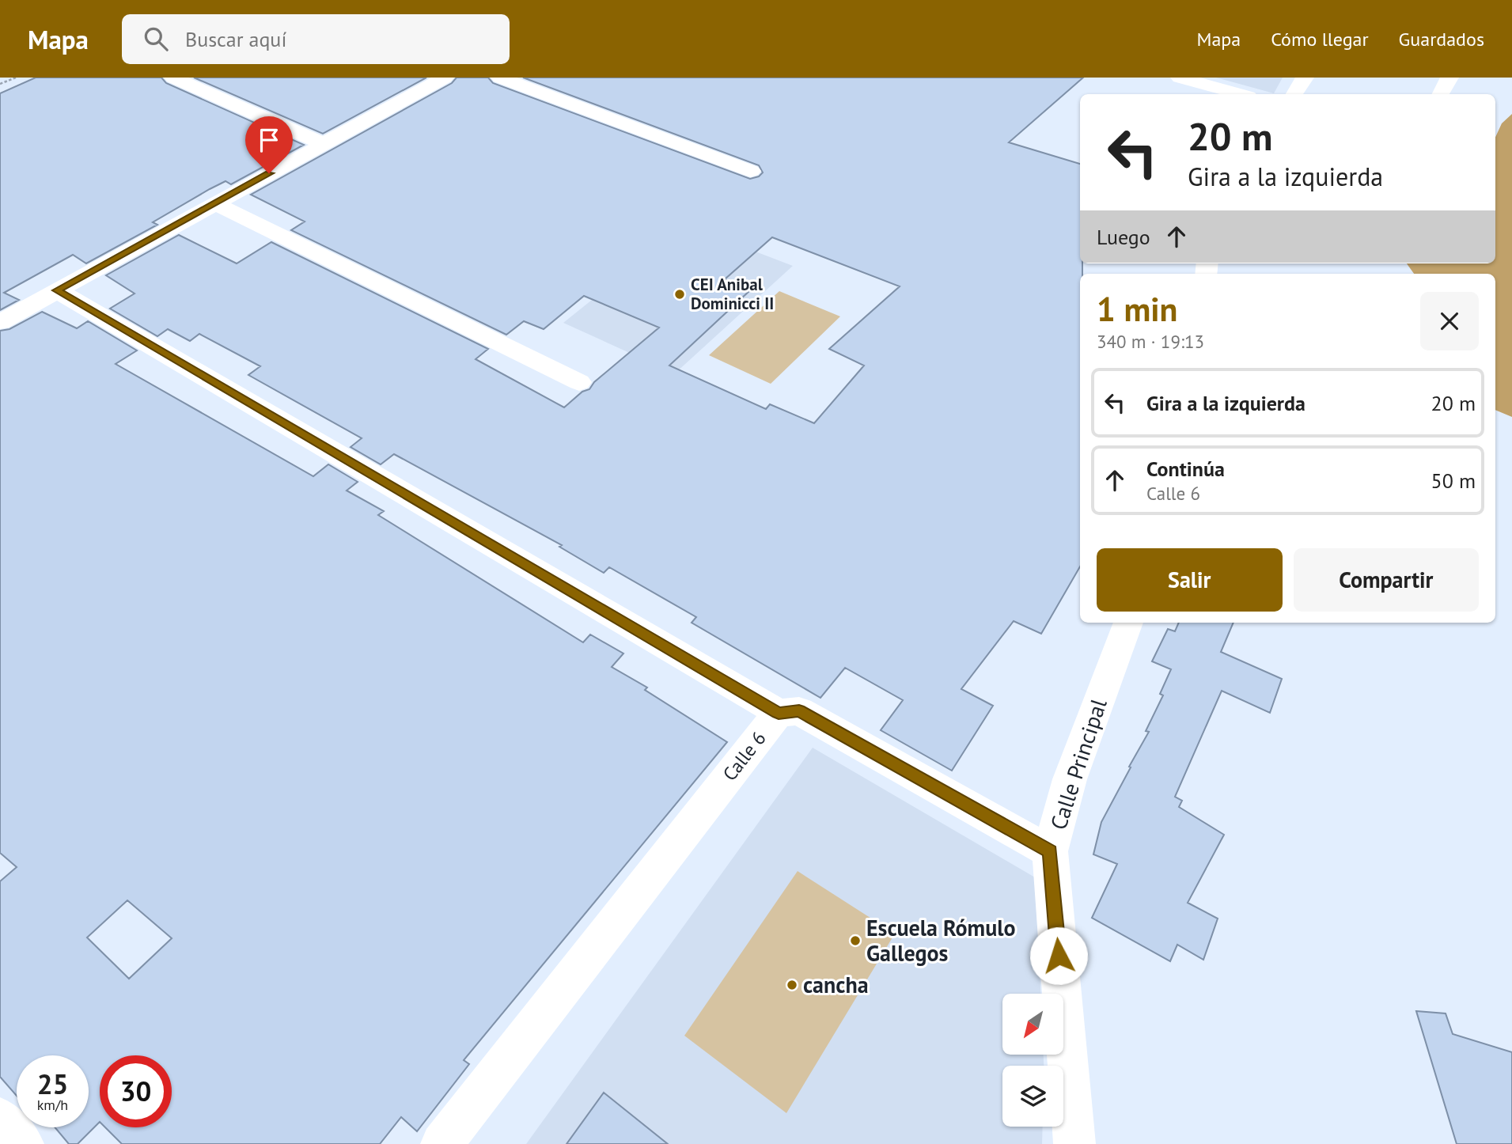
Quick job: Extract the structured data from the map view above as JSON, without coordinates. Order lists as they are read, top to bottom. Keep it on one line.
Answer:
{"streets":{"street":["Calle 6","Calle Principal"]},"places":["CEI Anibal Dominicci II","Escuela Rómulo Gallegos","cancha"],"north":"bottom left","page":{"header":"Mapa","search":"Buscar aquí","nav":["Mapa","Cómo llegar","Guardados"],"turn":["20 m","Gira a la izquierda"],"then":"Luego","heading":["1 min","340 m · 19:13"],"list":[{"name":"Gira a la izquierda","value":"20 m"},{"name":"Continúa","note":"Calle 6","value":"50 m"}],"buttons":["Salir","Compartir"],"speed":"25 km/h","limit":"30"}}
